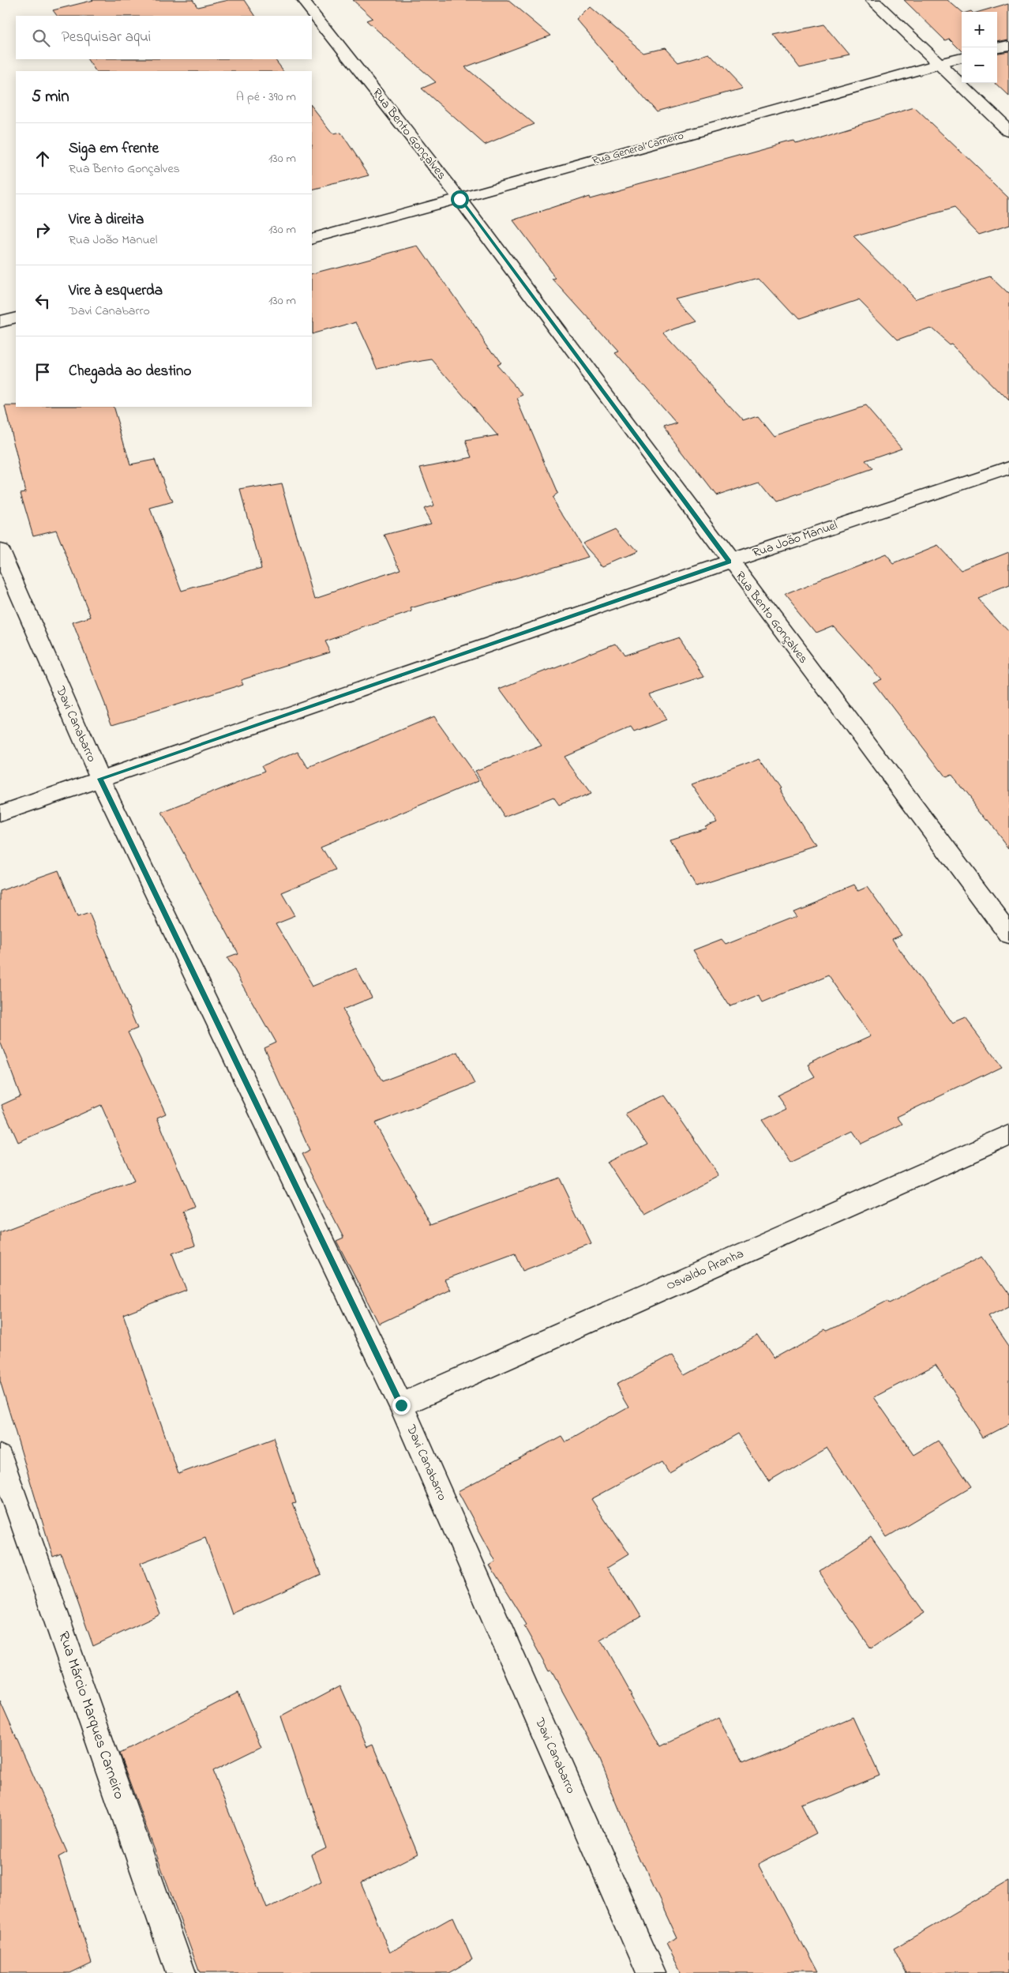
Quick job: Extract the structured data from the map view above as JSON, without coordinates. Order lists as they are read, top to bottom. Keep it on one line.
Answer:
{"streets":{"street":["Rua Bento Gonçalves","Rua General Carneiro","Rua João Manuel","Davi Canabarro","Osvaldo Aranha","Rua Márcio Marques Carneiro"]},"crossings":[["Rua Bento Gonçalves","Rua General Carneiro"],["Rua Bento Gonçalves","Rua João Manuel"],["Rua João Manuel","Davi Canabarro"],["Davi Canabarro","Osvaldo Aranha"]],"page":{"map_buttons":["+","−"],"search":"Pesquisar aqui","heading":["5 min","A pé · 390 m"],"list":[["Siga em frente","Rua Bento Gonçalves","130 m"],["Vire à direita","Rua João Manuel","130 m"],["Vire à esquerda","Davi Canabarro","130 m"],"Chegada ao destino"]}}
